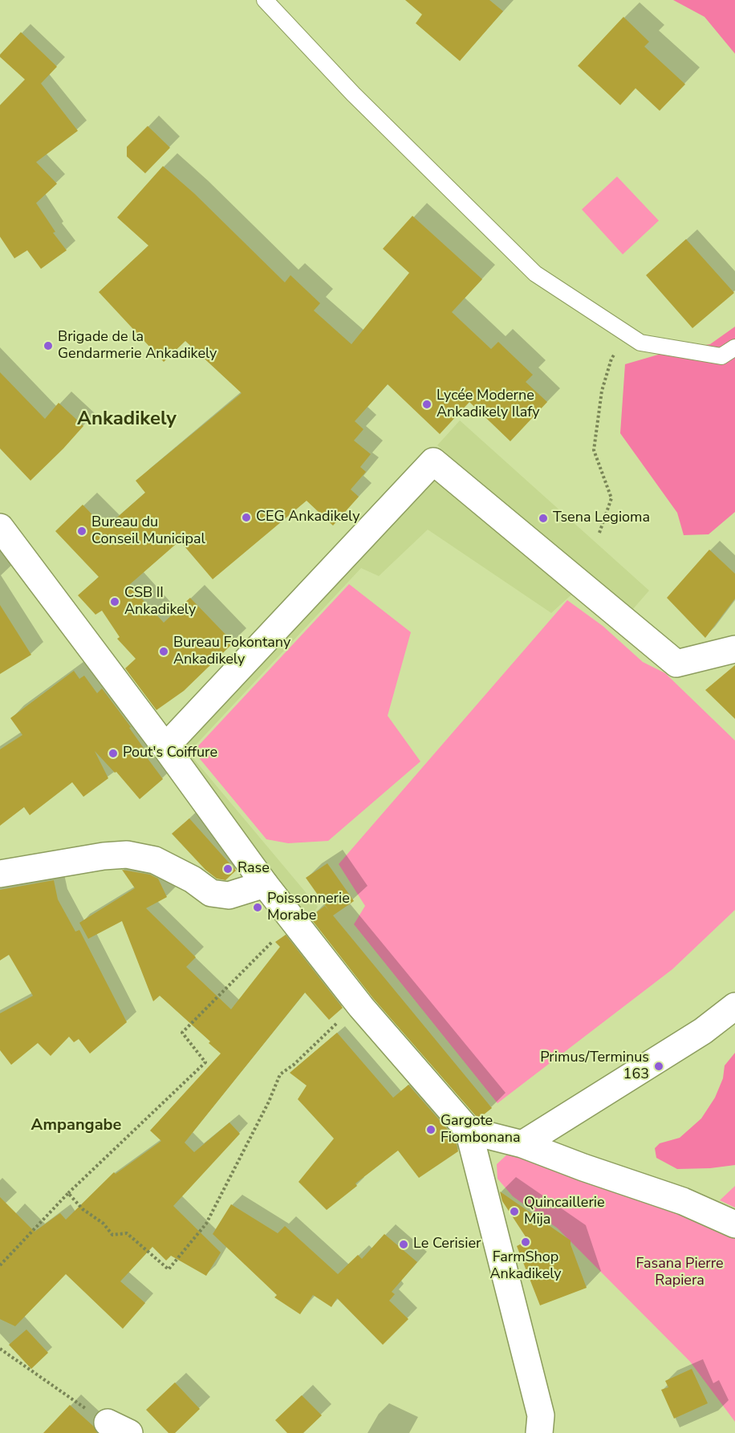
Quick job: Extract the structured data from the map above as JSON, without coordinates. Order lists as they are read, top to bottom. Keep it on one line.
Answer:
{"districts":["Ankadikely","Ampangabe"],"parks":["Fasana Pierre Rapiera"],"places":["Brigade de la Gendarmerie Ankadikely","Lycée Moderne Ankadikely Ilafy","CEG Ankadikely","Tsena Legioma","Bureau du Conseil Municipal","CSB II Ankadikely","Bureau Fokontany Ankadikely","Pout's Coiffure","Rase","Poissonnerie Morabe","Primus/Terminus 163","Gargote Fiombonana","Quincaillerie Mija","FarmShop Ankadikely","Le Cerisier"]}
